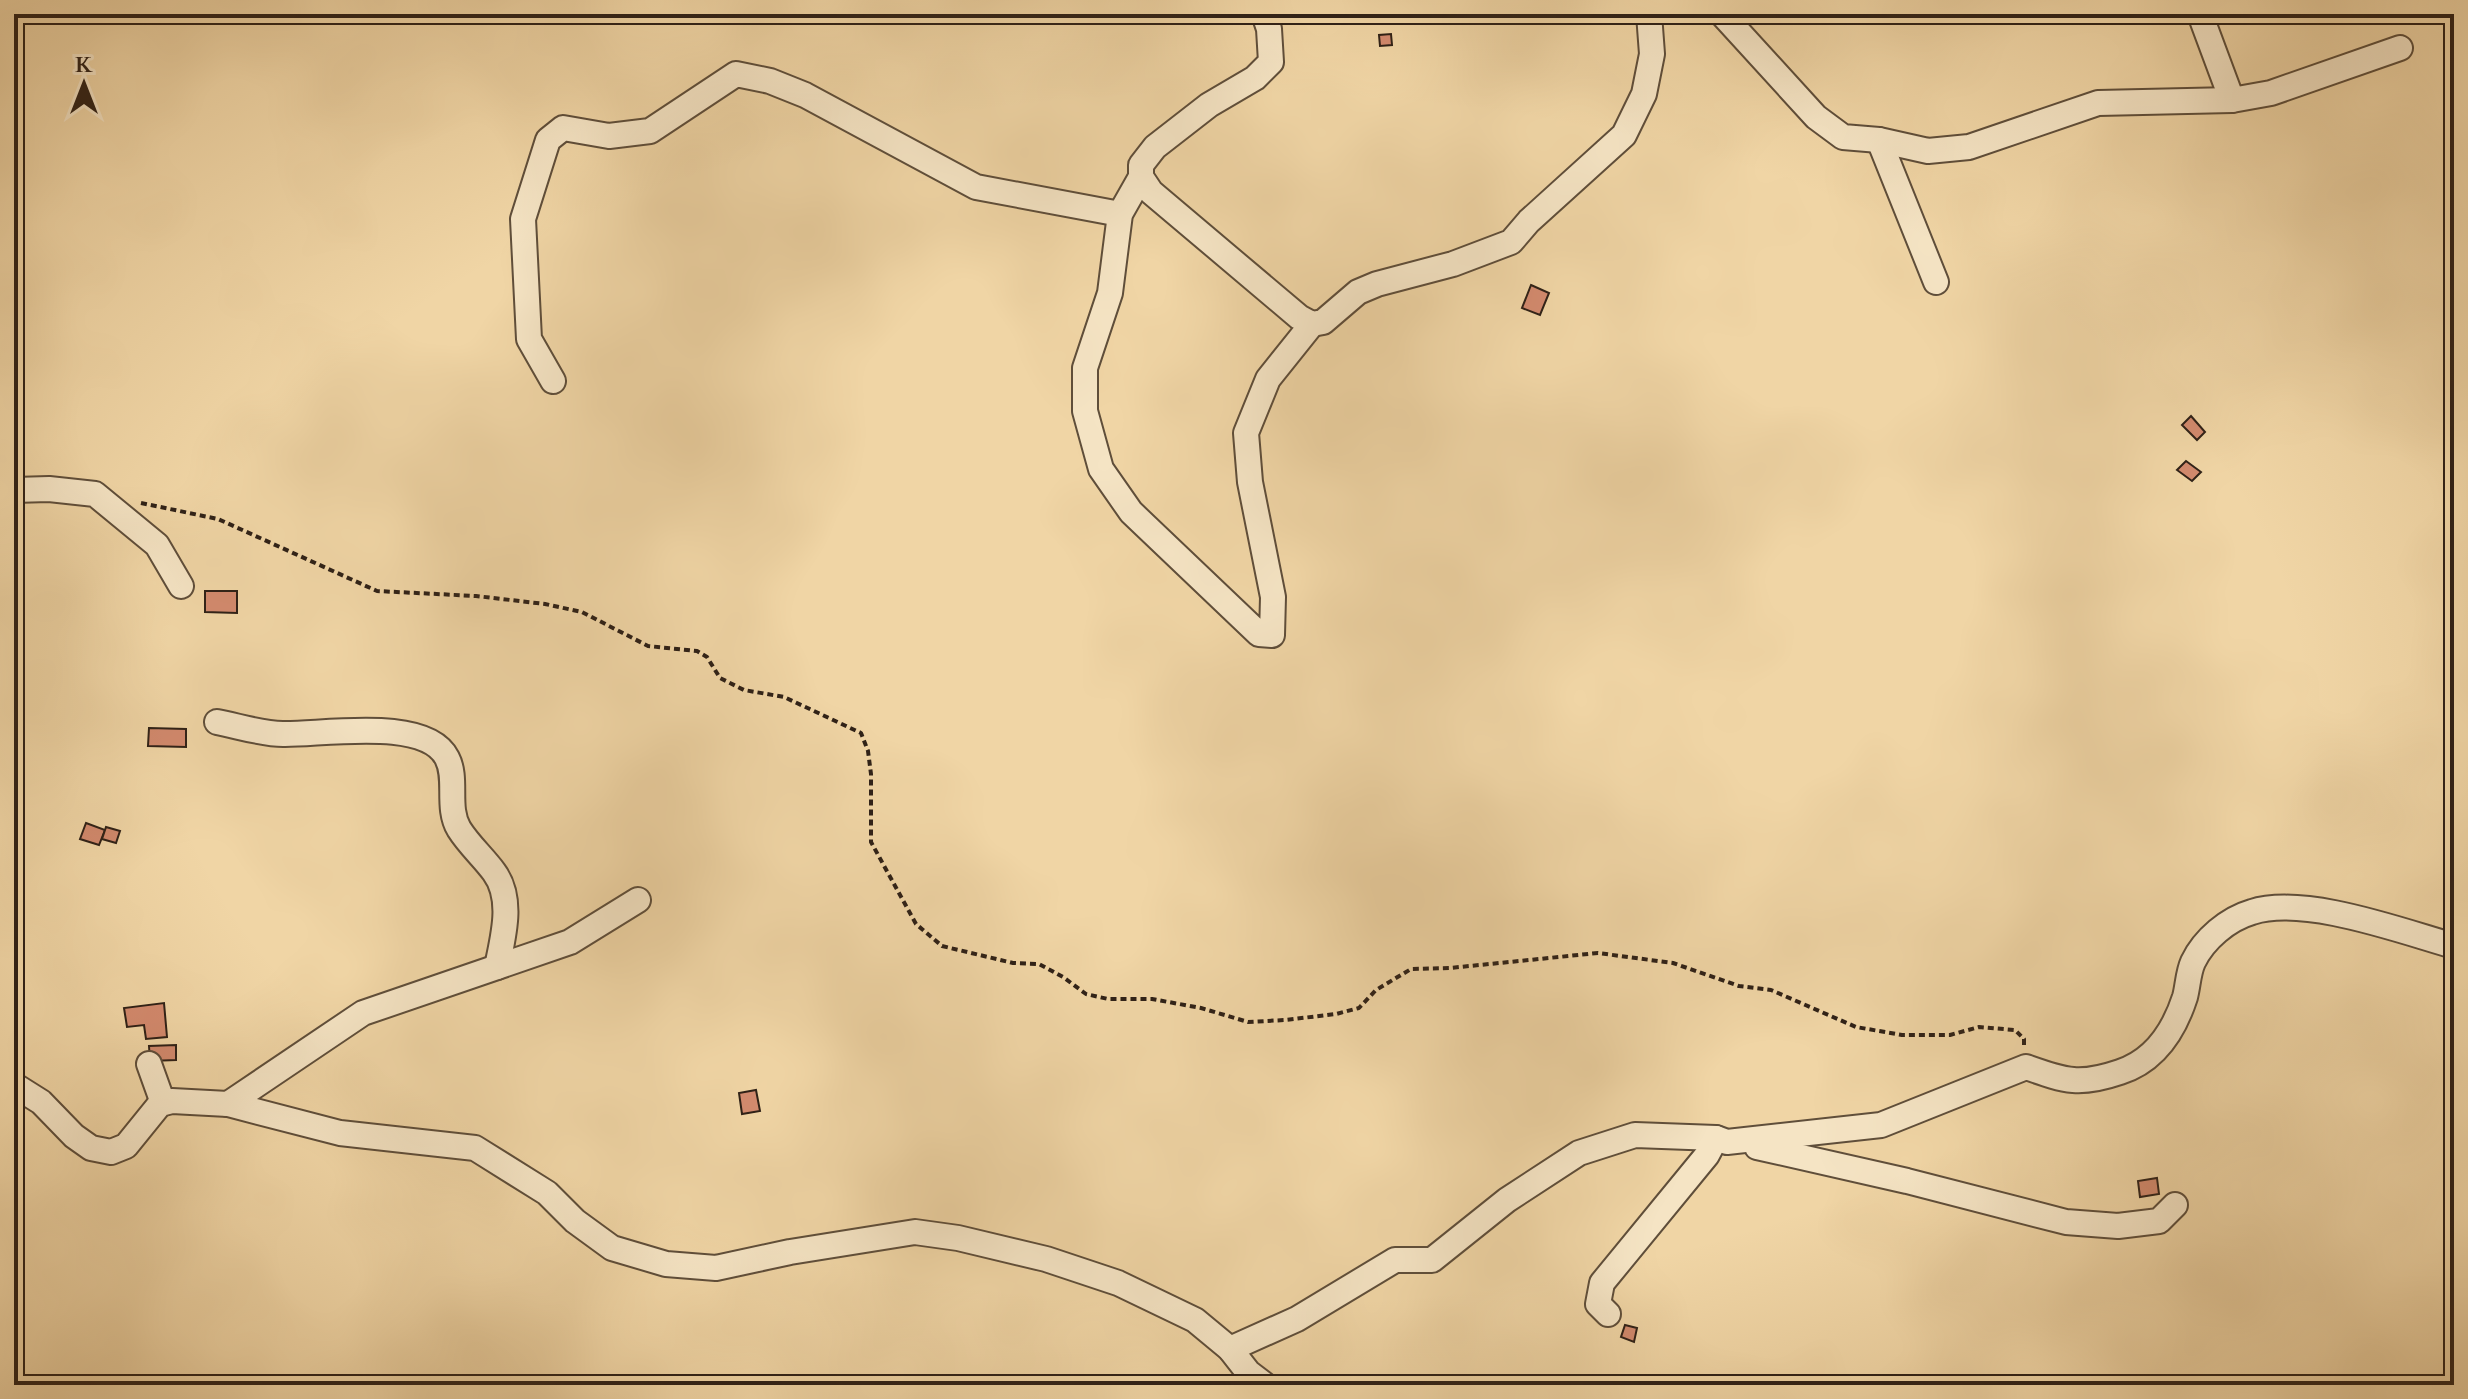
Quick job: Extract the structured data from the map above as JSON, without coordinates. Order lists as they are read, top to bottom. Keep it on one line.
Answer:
{"north":"top"}
